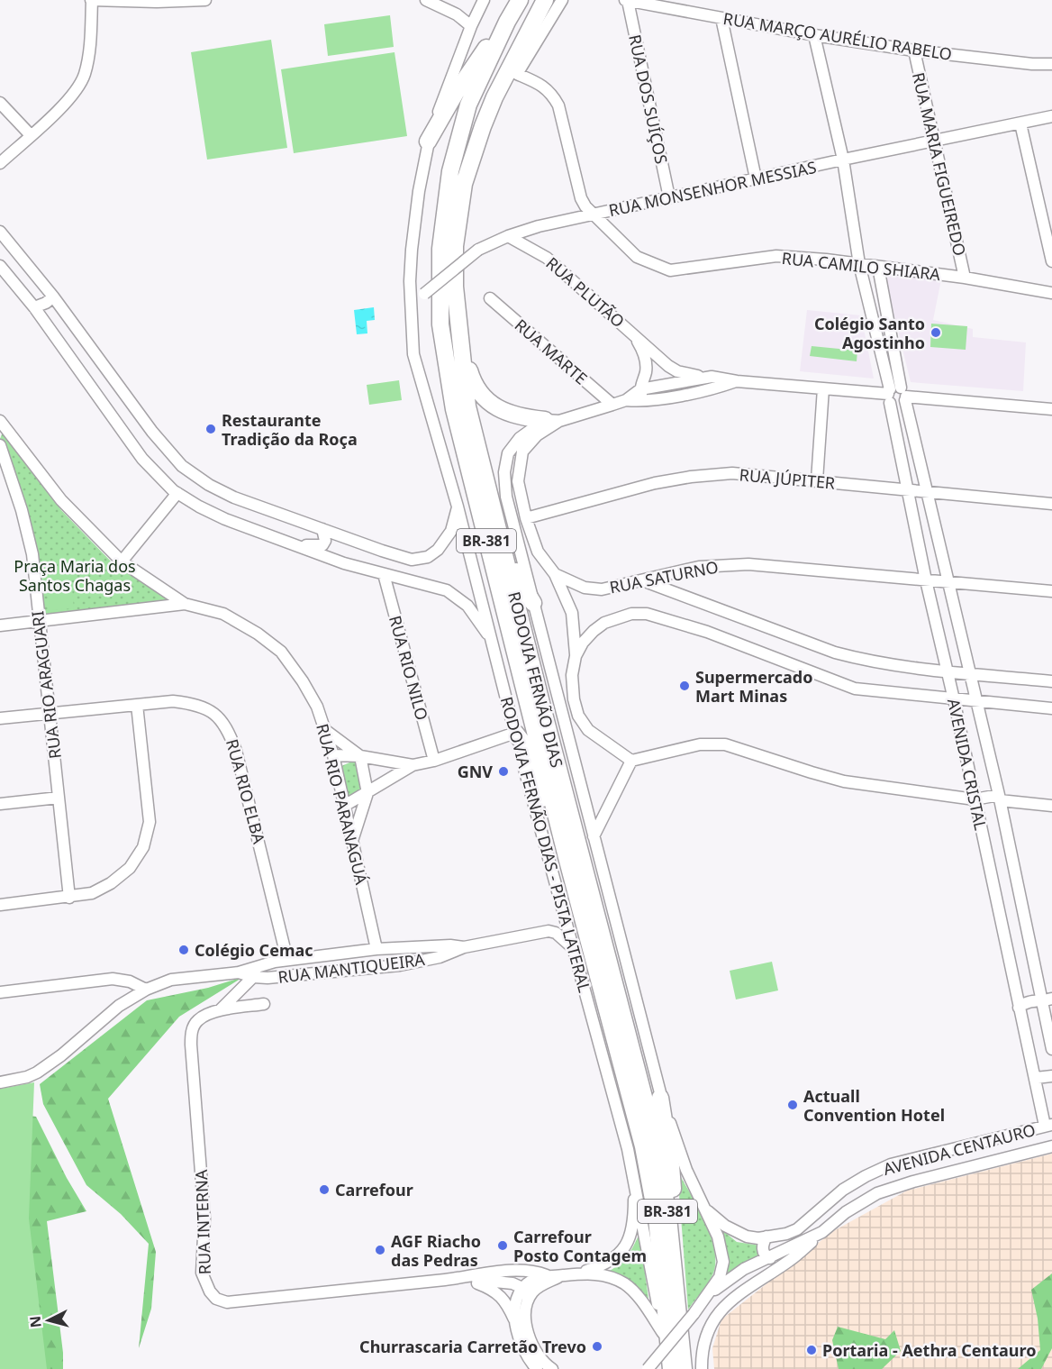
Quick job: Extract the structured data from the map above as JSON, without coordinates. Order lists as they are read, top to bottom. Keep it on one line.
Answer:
{"streets":{"highway":["BR-381","RODOVIA FERNÃO DIAS"],"street":["RUA MARÇO AURÉLIO RABELO","RUA DOS SUÍÇOS","RUA MARIA FIGUEIREDO","RUA MONSENHOR MESSIAS","RUA CAMILO SHIARA","RUA PLUTÃO","RUA MARTE","RUA JÚPITER","RUA SATURNO","RUA RIO NILO","RUA RIO ARAGUARI","AVENIDA CRISTAL","RUA RIO ELBA","RUA RIO PARANAGUÁ","RODOVIA FERNÃO DIAS - PISTA LATERAL","RUA MANTIQUEIRA","AVENIDA CENTAURO","RUA INTERNA"]},"crossings":[["RUA MARÇO AURÉLIO RABELO","RUA DOS SUÍÇOS"],["RUA MARÇO AURÉLIO RABELO","RUA MARIA FIGUEIREDO"],["RUA MARÇO AURÉLIO RABELO","AVENIDA CRISTAL"],["RUA DOS SUÍÇOS","RUA MONSENHOR MESSIAS"],["RUA MARIA FIGUEIREDO","RUA MONSENHOR MESSIAS"],["RUA MARIA FIGUEIREDO","RUA CAMILO SHIARA"],["RUA MONSENHOR MESSIAS","RUA CAMILO SHIARA"],["RUA MONSENHOR MESSIAS","RUA PLUTÃO"],["RUA MONSENHOR MESSIAS","BR-381"],["RUA MONSENHOR MESSIAS","AVENIDA CRISTAL"],["RUA MONSENHOR MESSIAS","RODOVIA FERNÃO DIAS - PISTA LATERAL"],["RUA CAMILO SHIARA","AVENIDA CRISTAL"],["RUA JÚPITER","RUA SATURNO"],["RUA JÚPITER","AVENIDA CRISTAL"],["BR-381","RUA SATURNO"],["BR-381","RODOVIA FERNÃO DIAS"],["BR-381","RODOVIA FERNÃO DIAS - PISTA LATERAL"],["BR-381","AVENIDA CENTAURO"],["RUA SATURNO","AVENIDA CRISTAL"],["RODOVIA FERNÃO DIAS","RODOVIA FERNÃO DIAS - PISTA LATERAL"],["RUA RIO ARAGUARI","RUA RIO ELBA"],["AVENIDA CRISTAL","AVENIDA CENTAURO"],["RUA RIO ELBA","RUA MANTIQUEIRA"],["RUA RIO PARANAGUÁ","RUA MANTIQUEIRA"],["RODOVIA FERNÃO DIAS - PISTA LATERAL","RUA MANTIQUEIRA"],["RUA MANTIQUEIRA","RUA INTERNA"]],"parks":["Praça Maria dos Santos Chagas"],"places":["Colégio Santo Agostinho","Restaurante Tradição da Roça","Supermercado Mart Minas","GNV","Colégio Cemac","Actuall Convention Hotel","Carrefour","Carrefour Posto Contagem","AGF Riacho das Pedras","Churrascaria Carretão Trevo","Portaria - Aethra Centauro"],"north":"left"}
